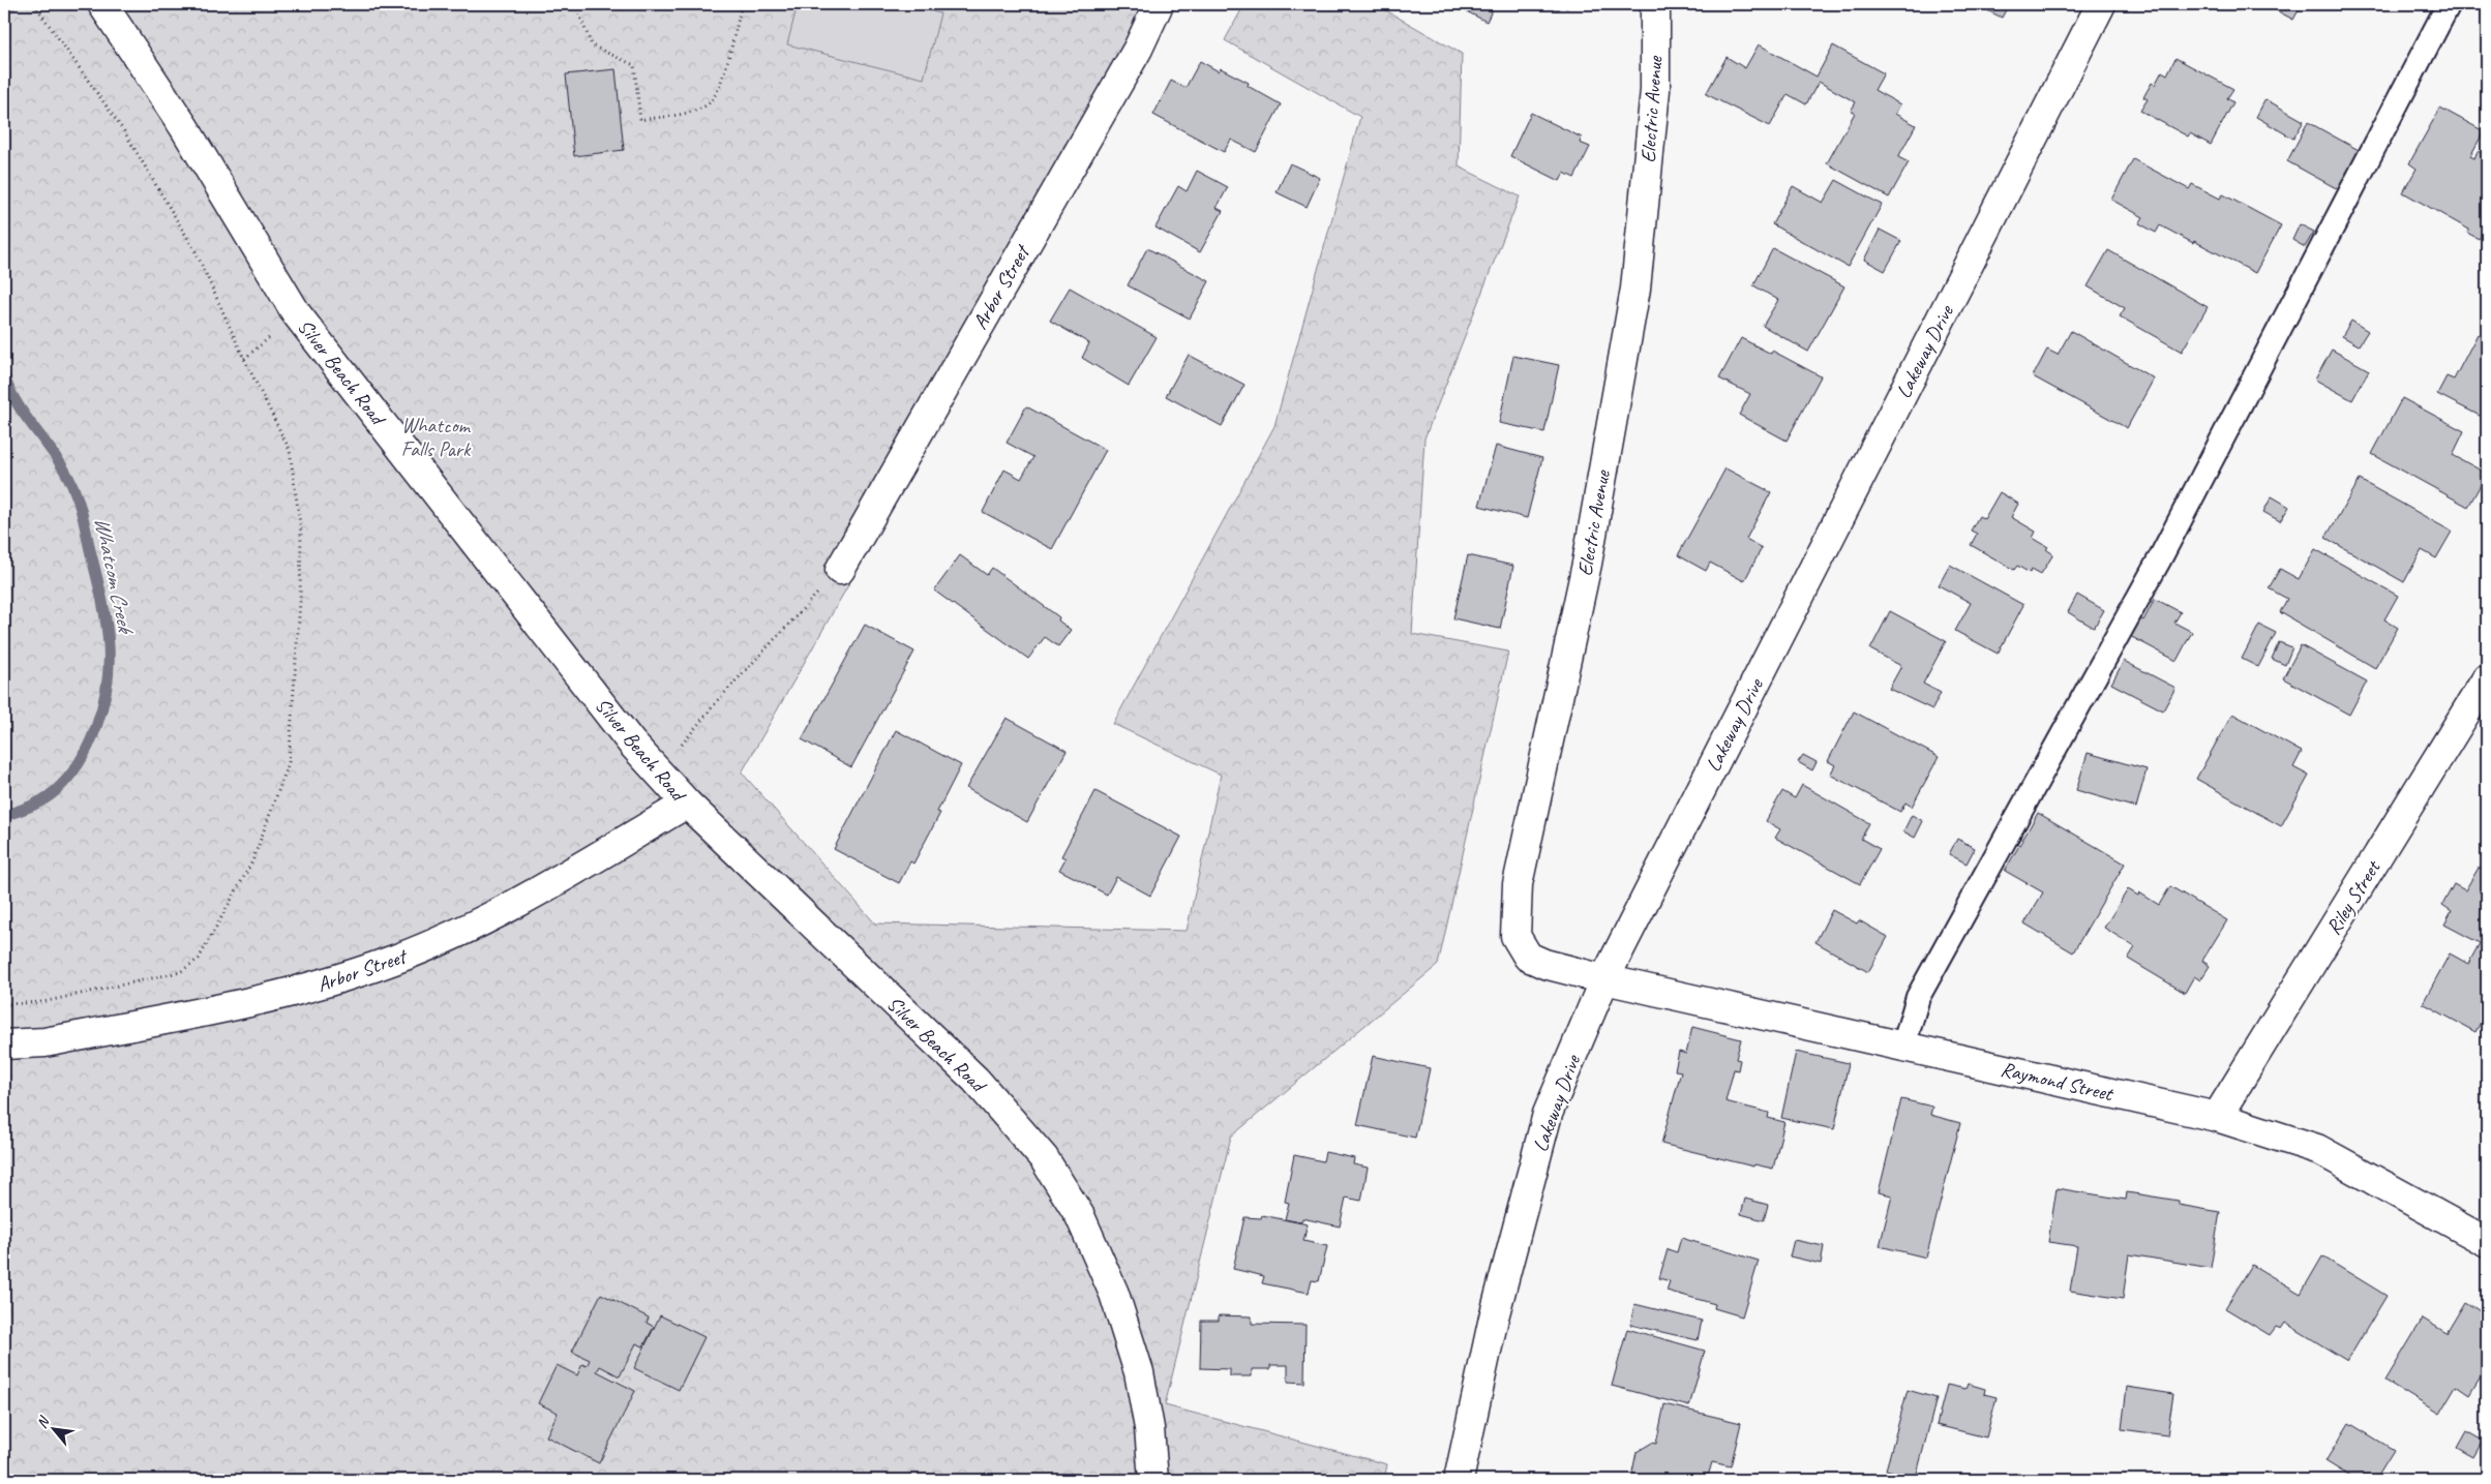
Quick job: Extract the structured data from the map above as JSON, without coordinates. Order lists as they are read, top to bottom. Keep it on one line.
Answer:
{"streets":{"street":["Electric Avenue","Arbor Street","Lakeway Drive","Silver Beach Road","Riley Street","Raymond Street"]},"crossings":[["Electric Avenue","Lakeway Drive"],["Electric Avenue","Raymond Street"],["Arbor Street","Silver Beach Road"],["Lakeway Drive","Raymond Street"],["Riley Street","Raymond Street"]],"water":["Whatcom Creek"],"parks":["Whatcom Falls Park"],"north":"top left"}
